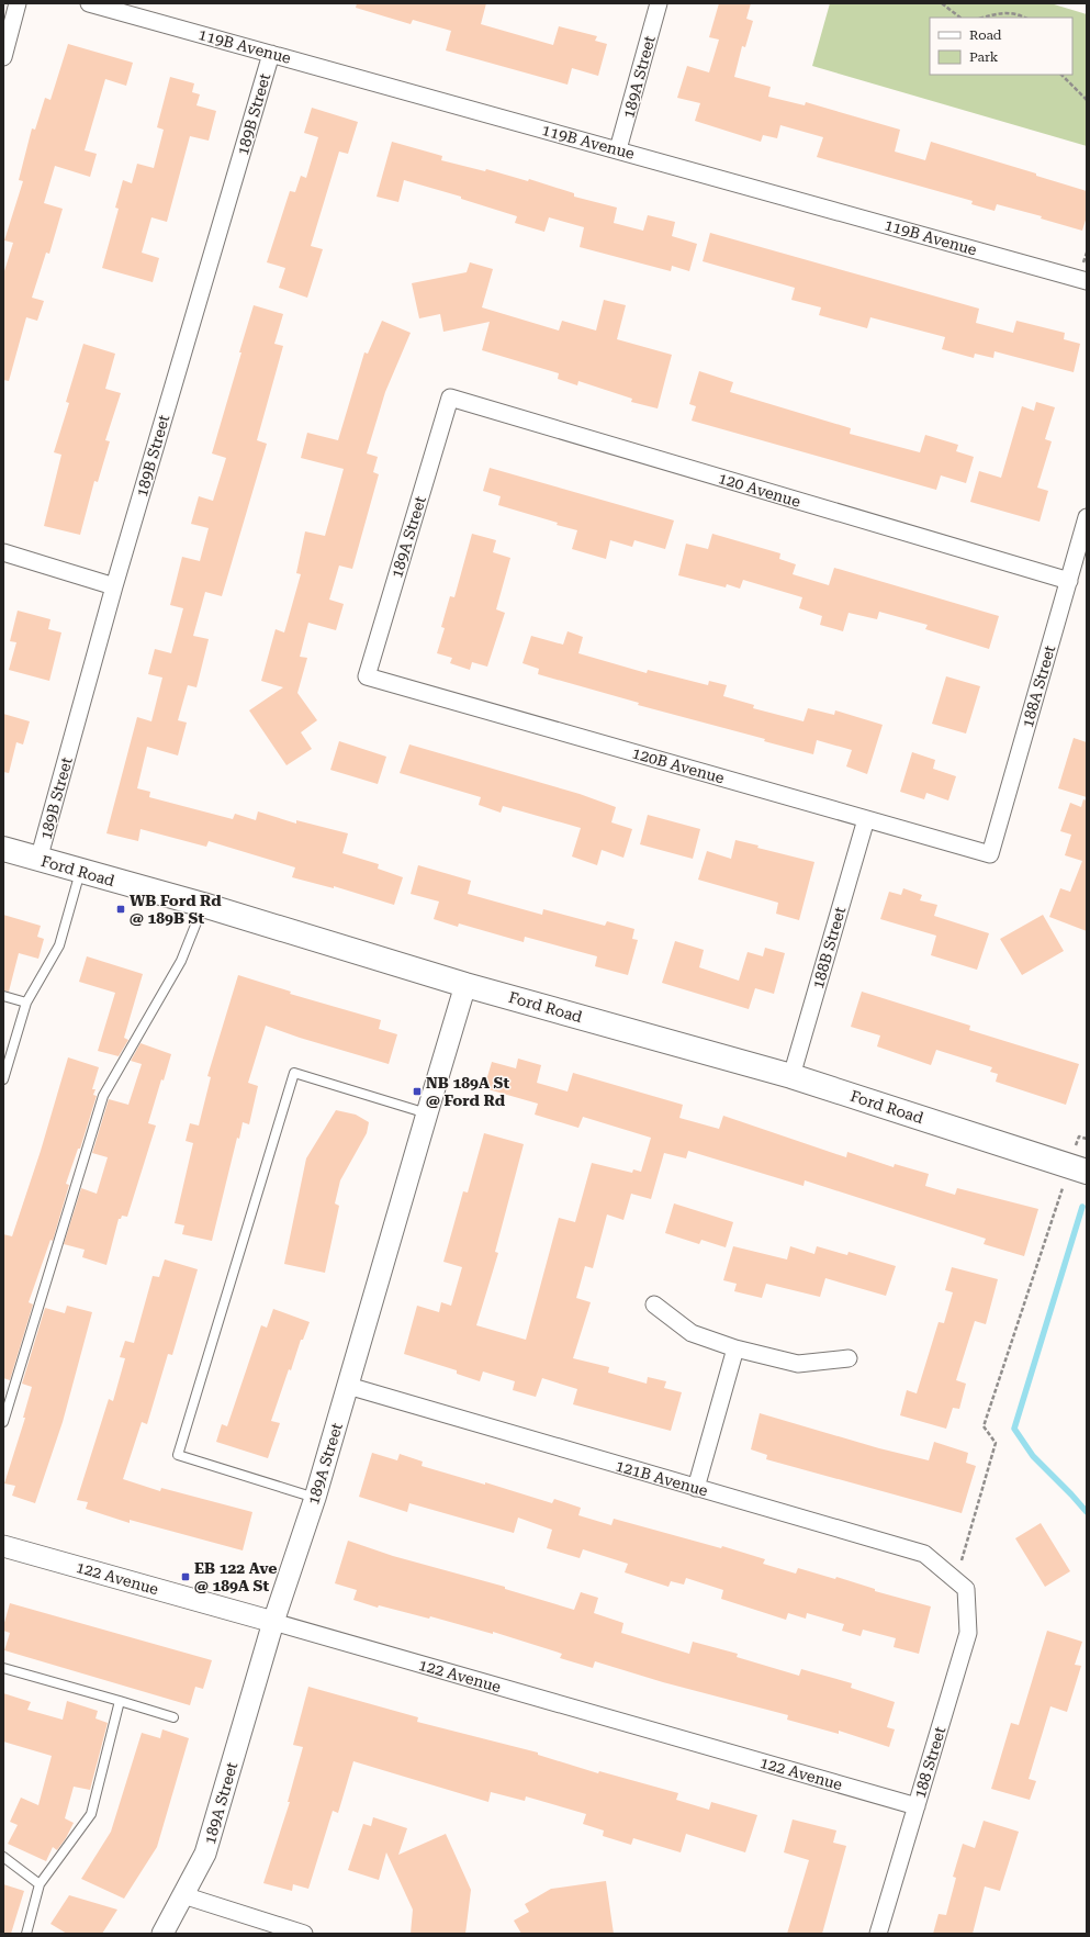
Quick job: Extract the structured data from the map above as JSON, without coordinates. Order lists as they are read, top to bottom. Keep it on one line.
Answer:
{"streets":{"main road":["Ford Road"],"street":["119B Avenue","189A Street","189B Street","120 Avenue","188A Street","120B Avenue","188B Street","121B Avenue","122 Avenue","188 Street"]},"crossings":[["119B Avenue","189A Street"],["119B Avenue","189B Street"],["189A Street","120 Avenue"],["189A Street","120B Avenue"],["189A Street","Ford Road"],["189A Street","121B Avenue"],["189A Street","122 Avenue"],["189B Street","Ford Road"],["120 Avenue","188A Street"],["188A Street","120B Avenue"],["120B Avenue","188B Street"],["Ford Road","188B Street"],["121B Avenue","188 Street"],["122 Avenue","188 Street"]],"places":{"transit":["WB Ford Rd @ 189B St","NB 189A St @ Ford Rd","EB 122 Ave @ 189A St"]},"legend":["Road","Park"]}
